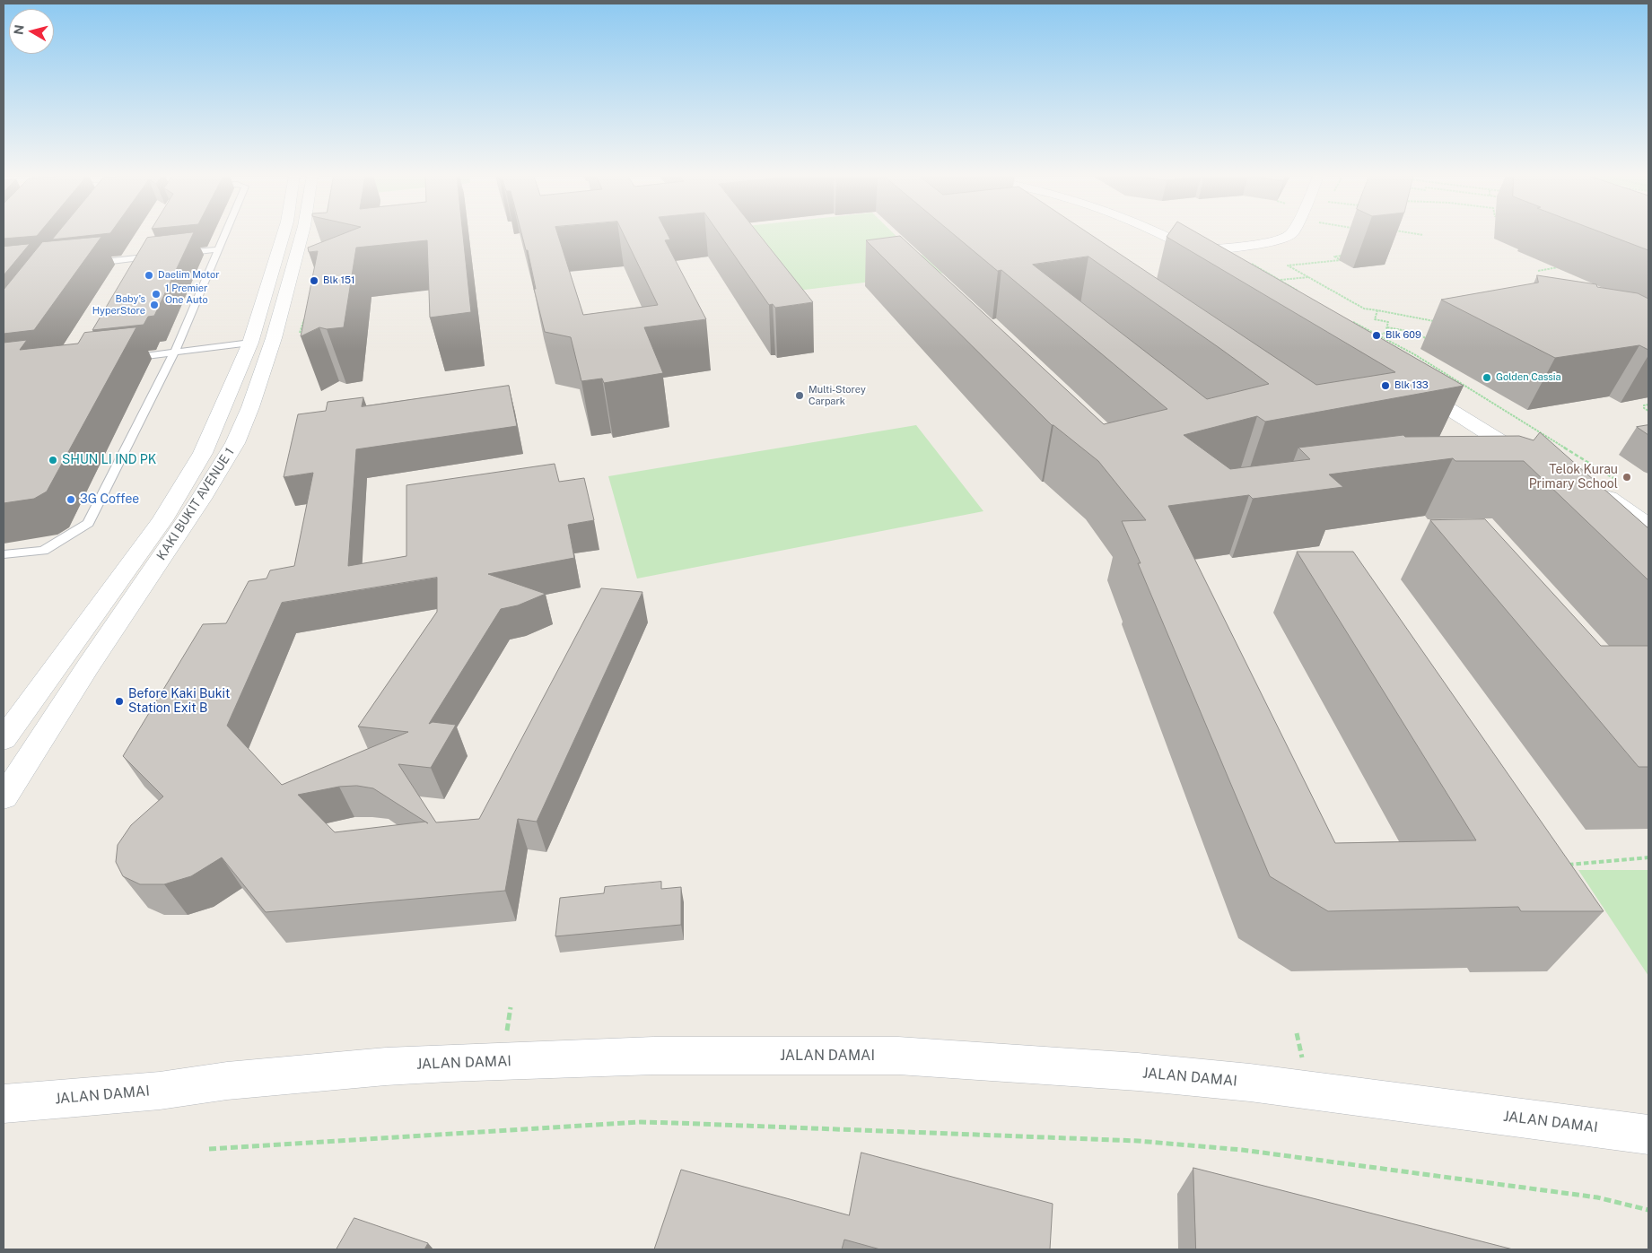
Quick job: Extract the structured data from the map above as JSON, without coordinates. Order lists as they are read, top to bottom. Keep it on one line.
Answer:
{"streets":{"main road":["KAKI BUKIT AVENUE 1","JALAN DAMAI"]},"places":["Daelim Motor","Blk 151","1 Premier One Auto","Baby's HyperStore","Blk 609","Golden Cassia","Blk 133","Multi-Storey Carpark","SHUN LI IND PK","Telok Kurau Primary School","3G Coffee","Before Kaki Bukit Station Exit B"],"north":"left"}
